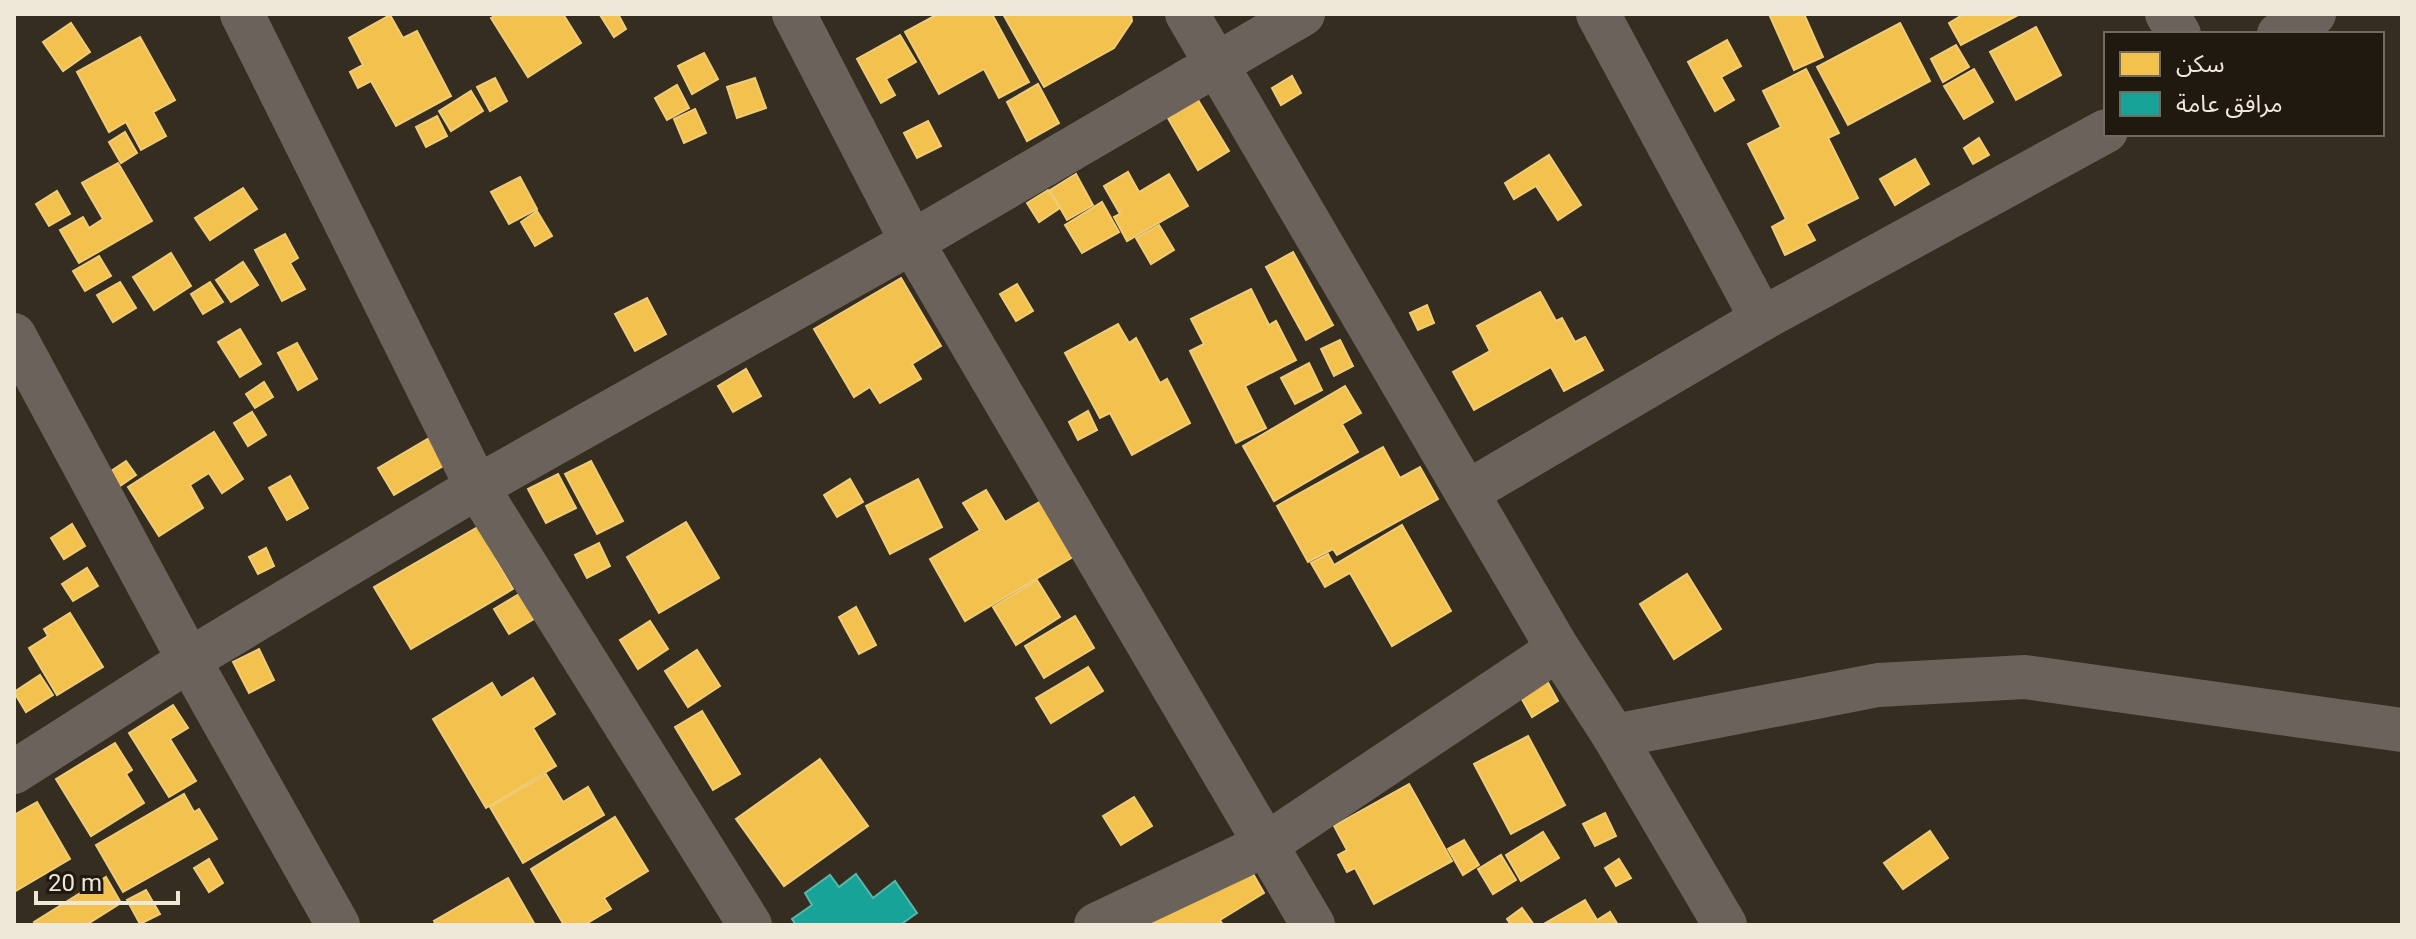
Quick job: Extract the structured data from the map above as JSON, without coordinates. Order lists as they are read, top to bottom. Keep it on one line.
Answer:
{"legend":["سكن","مرافق عامة"],"scale_bar":"20 m"}
